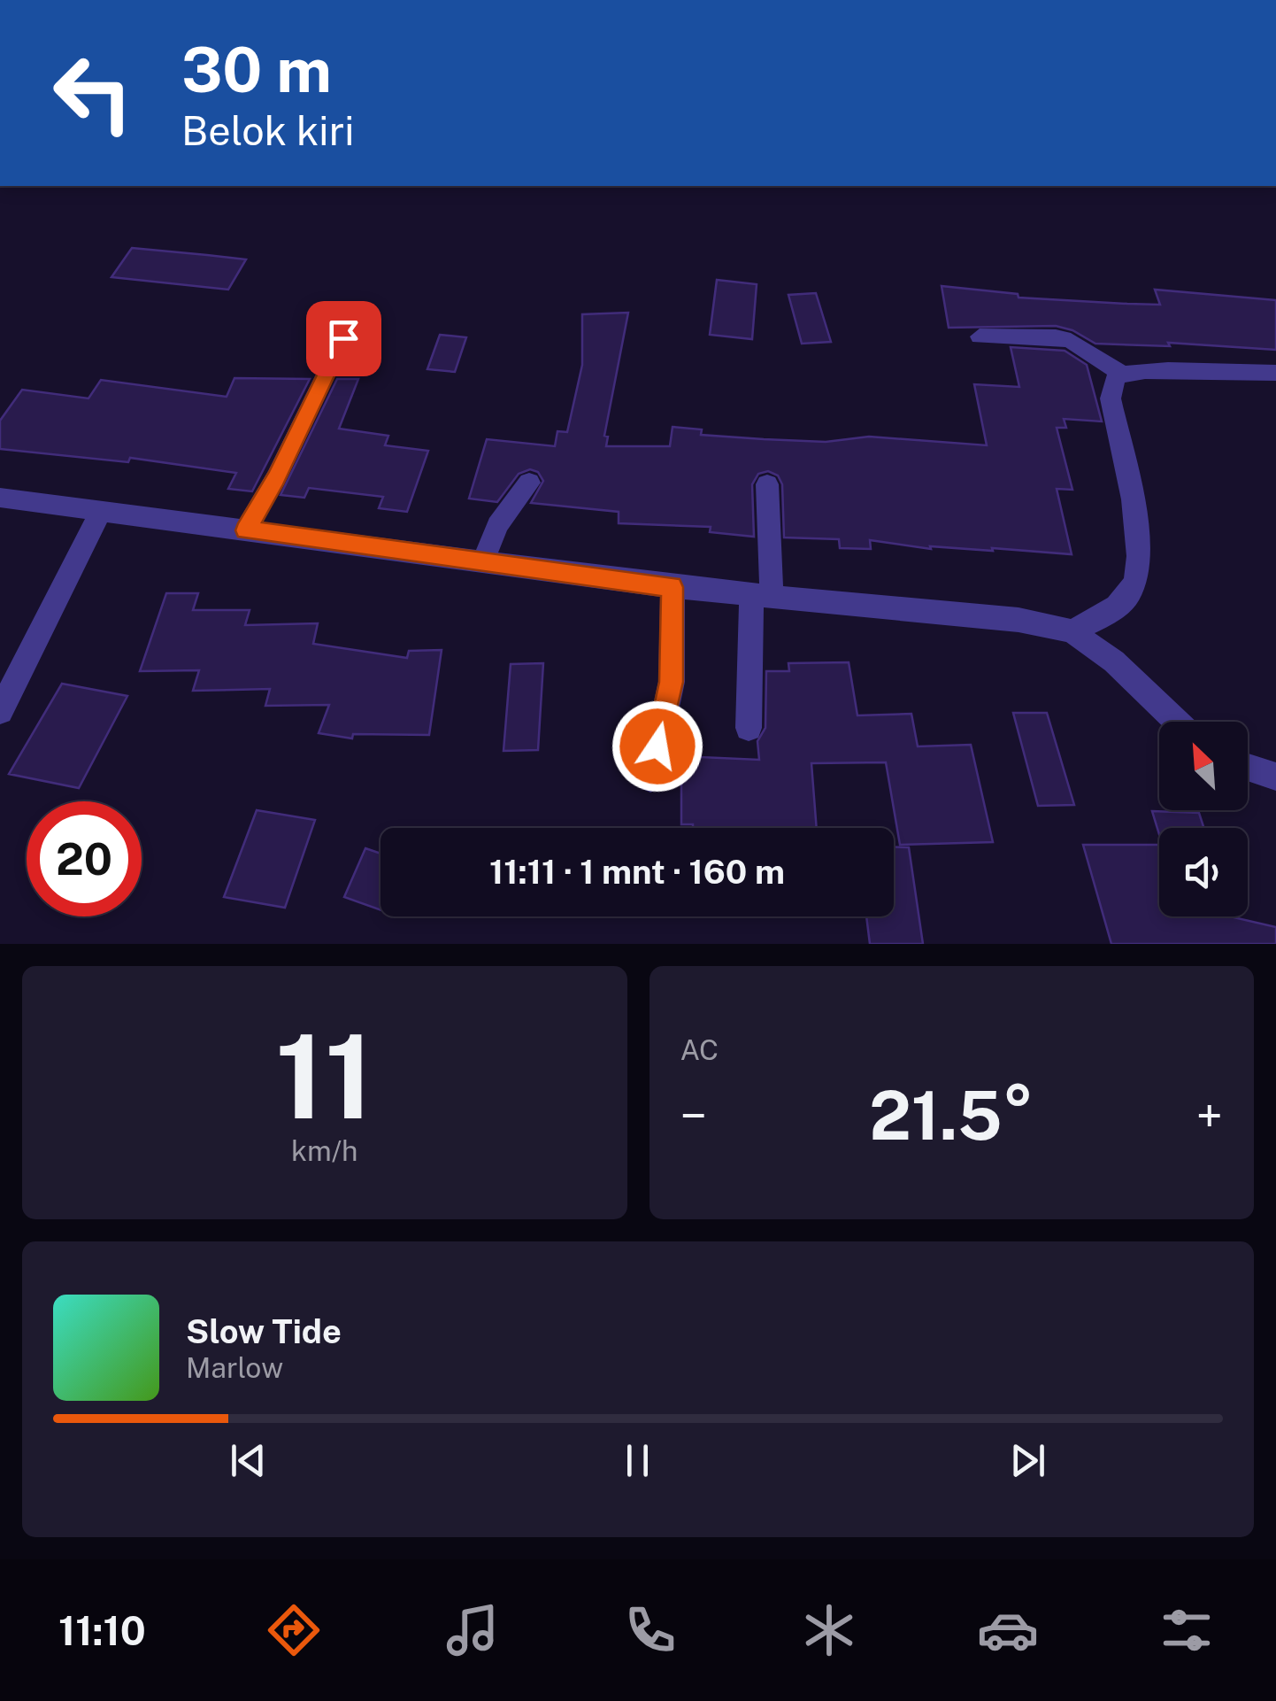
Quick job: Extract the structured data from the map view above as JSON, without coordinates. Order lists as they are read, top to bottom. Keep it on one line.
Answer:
{"north":"top left","page":{"turn":["30 m","Belok kiri"],"limit":"20","trip":"11:11 · 1 mnt · 160 m","tile":[["11","km/h"],"AC"],"heat":["−","21.5°","+"],"song":["Slow Tide","Marlow"],"tabs":"11:10"}}
